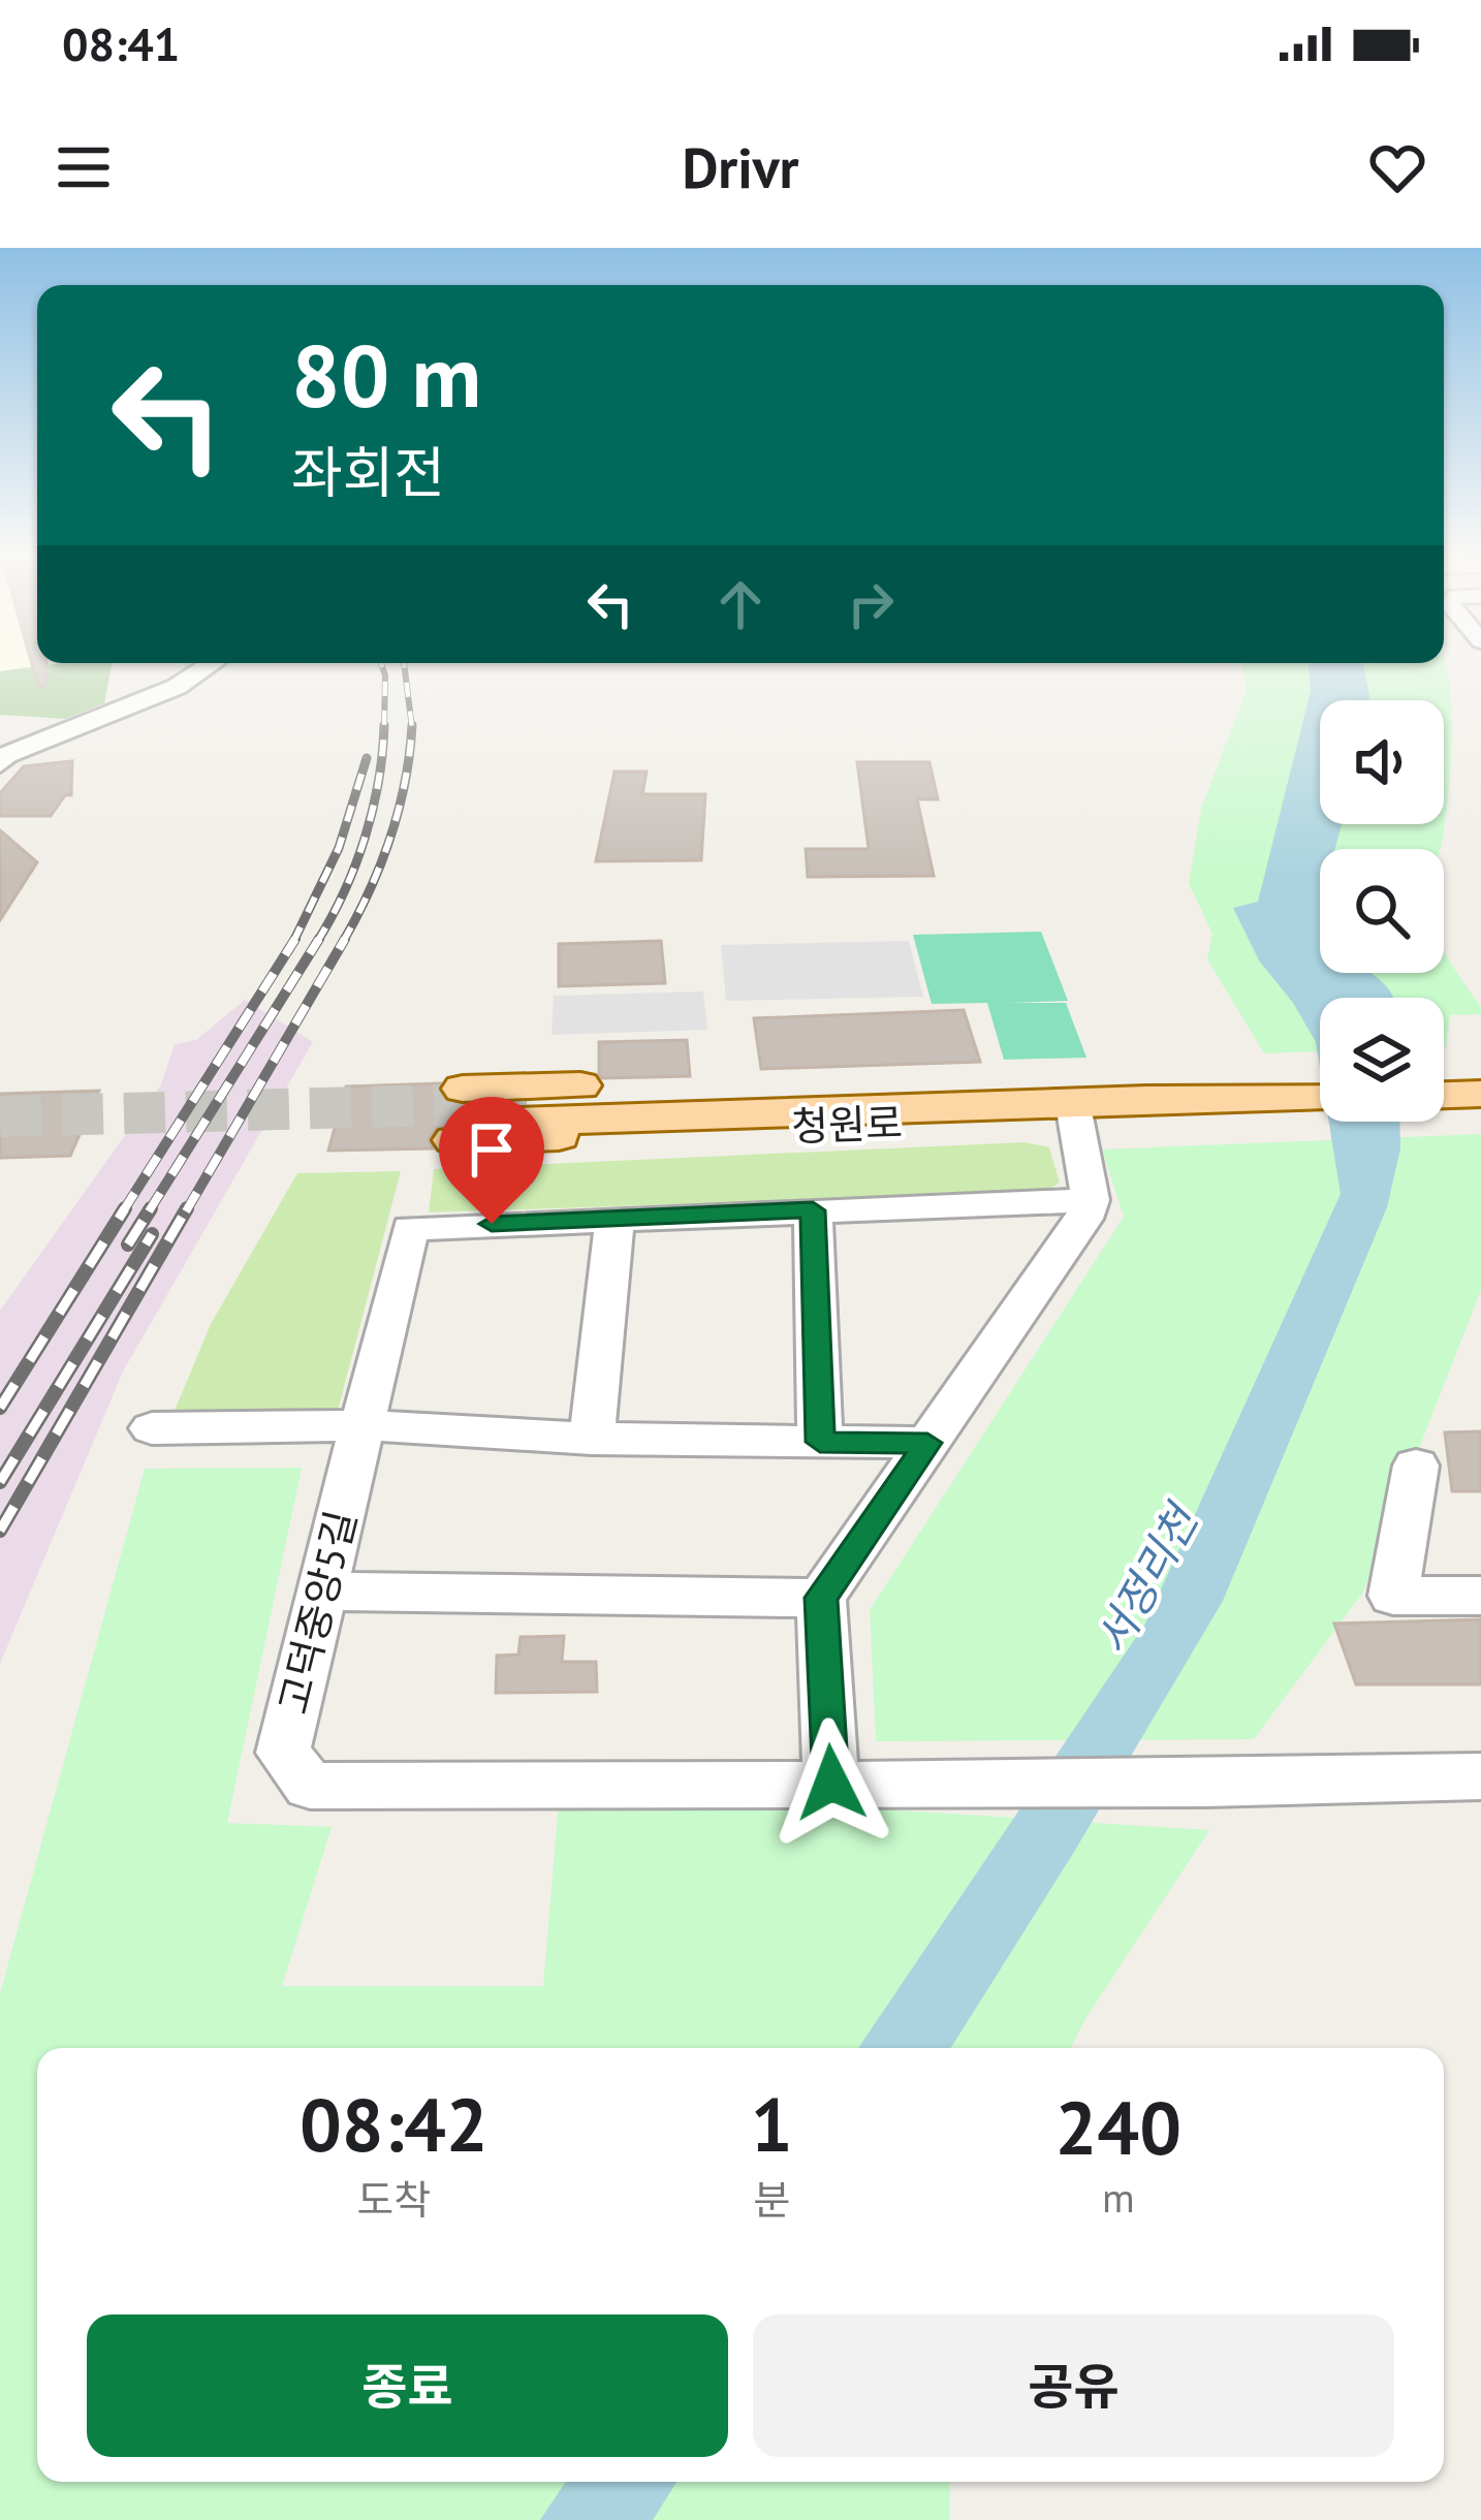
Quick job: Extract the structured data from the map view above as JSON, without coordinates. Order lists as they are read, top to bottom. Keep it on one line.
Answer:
{"streets":{"main road":["청원로"],"street":["고덕중앙5길"]},"water":["서정리천"],"page":{"status":"08:41","header":"Drivr","turn":["80 m","좌회전"],"eta":["08:42","도착","1","분","240","m"],"buttons":["종료","공유"]}}
